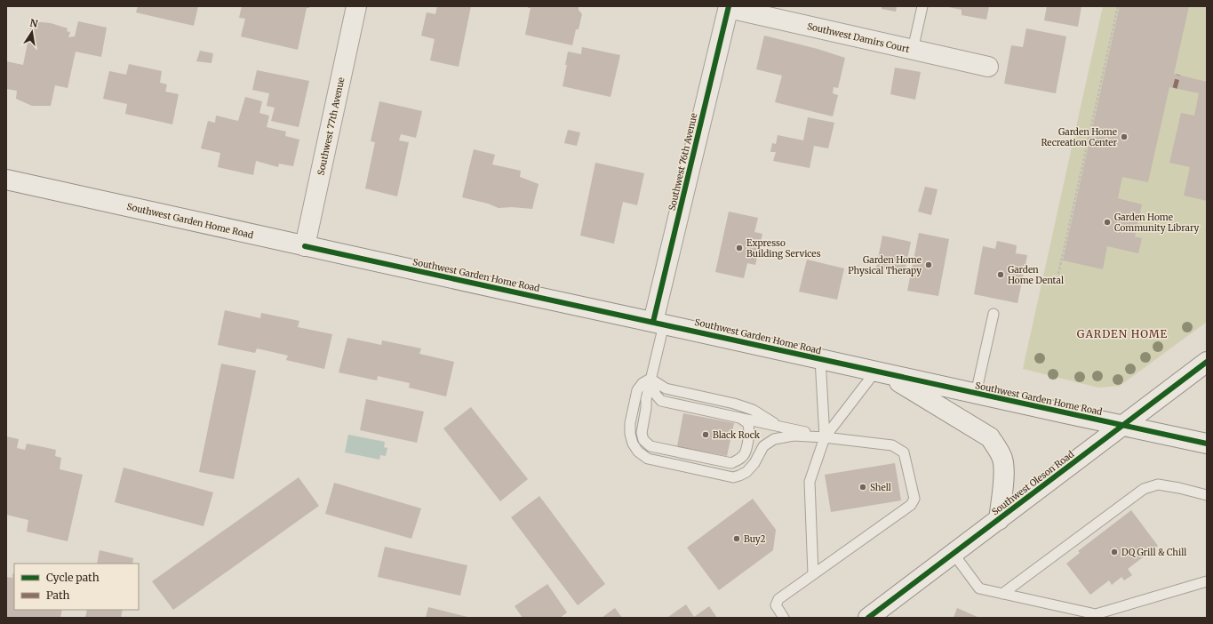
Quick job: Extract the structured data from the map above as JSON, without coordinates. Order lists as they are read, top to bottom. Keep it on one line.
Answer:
{"streets":{"main road":["Southwest Damirs Court","Southwest 77th Avenue","Southwest 76th Avenue","Southwest Garden Home Road","Southwest Oleson Road"]},"crossings":[["Southwest Damirs Court","Southwest 76th Avenue"],["Southwest 77th Avenue","Southwest Garden Home Road"],["Southwest 76th Avenue","Southwest Garden Home Road"],["Southwest Garden Home Road","Southwest Oleson Road"]],"districts":["GARDEN HOME"],"places":["Garden Home Recreation Center","Garden Home Community Library","Expresso Building Services","Garden Home Physical Therapy","Garden Home Dental","Black Rock","Shell","Buy2","DQ Grill & Chill"],"legend":["Cycle path","Path"],"north":"top"}
